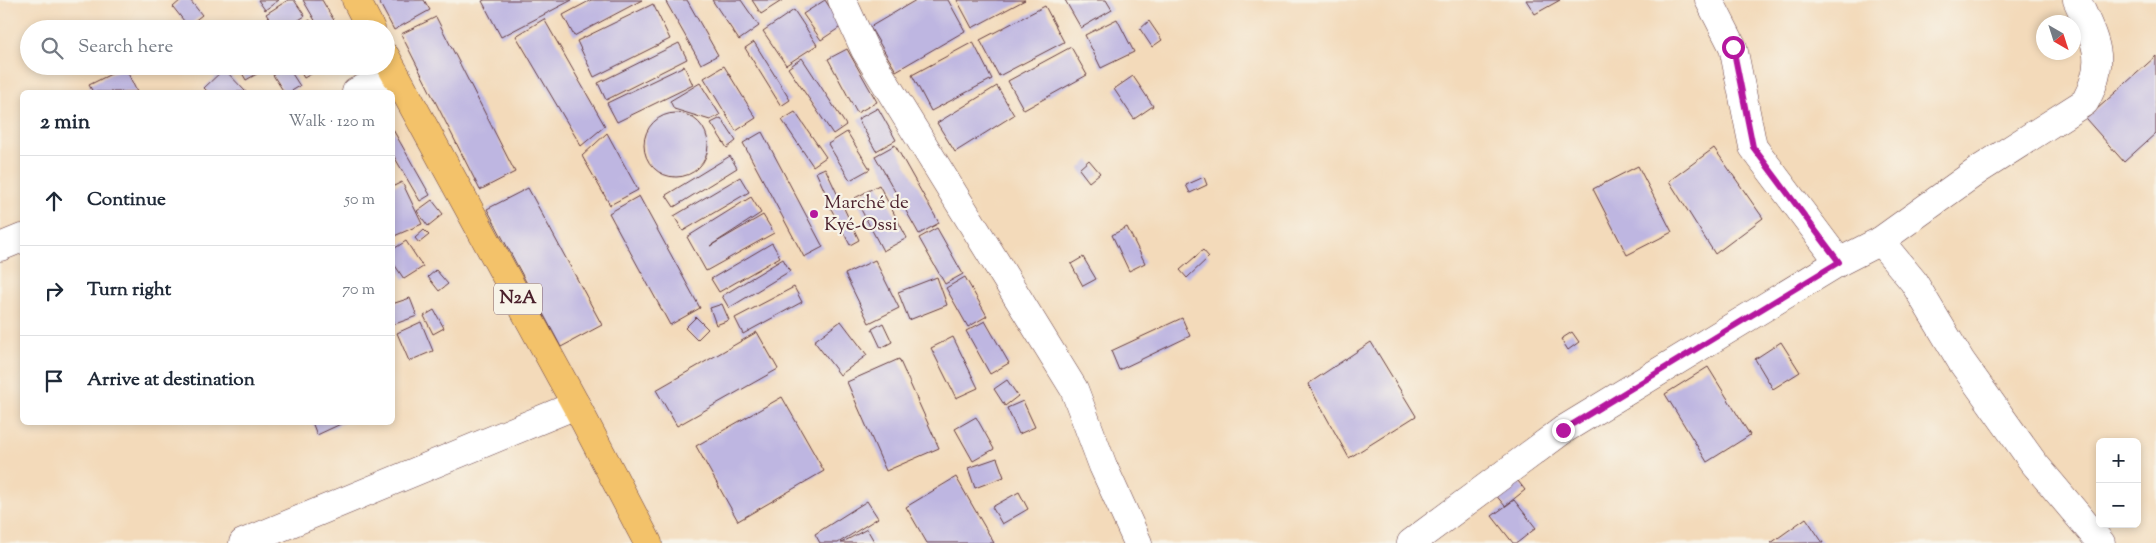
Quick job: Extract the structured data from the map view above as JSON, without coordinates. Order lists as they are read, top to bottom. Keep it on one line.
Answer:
{"streets":{"highway":["N2A"]},"places":["Marché de Kyé-Ossi"],"north":"bottom right","page":{"search":"Search here","heading":["2 min","Walk · 120 m"],"list":[["Continue","50 m"],["Turn right","70 m"],"Arrive at destination"],"map_buttons":["+","−"]}}
